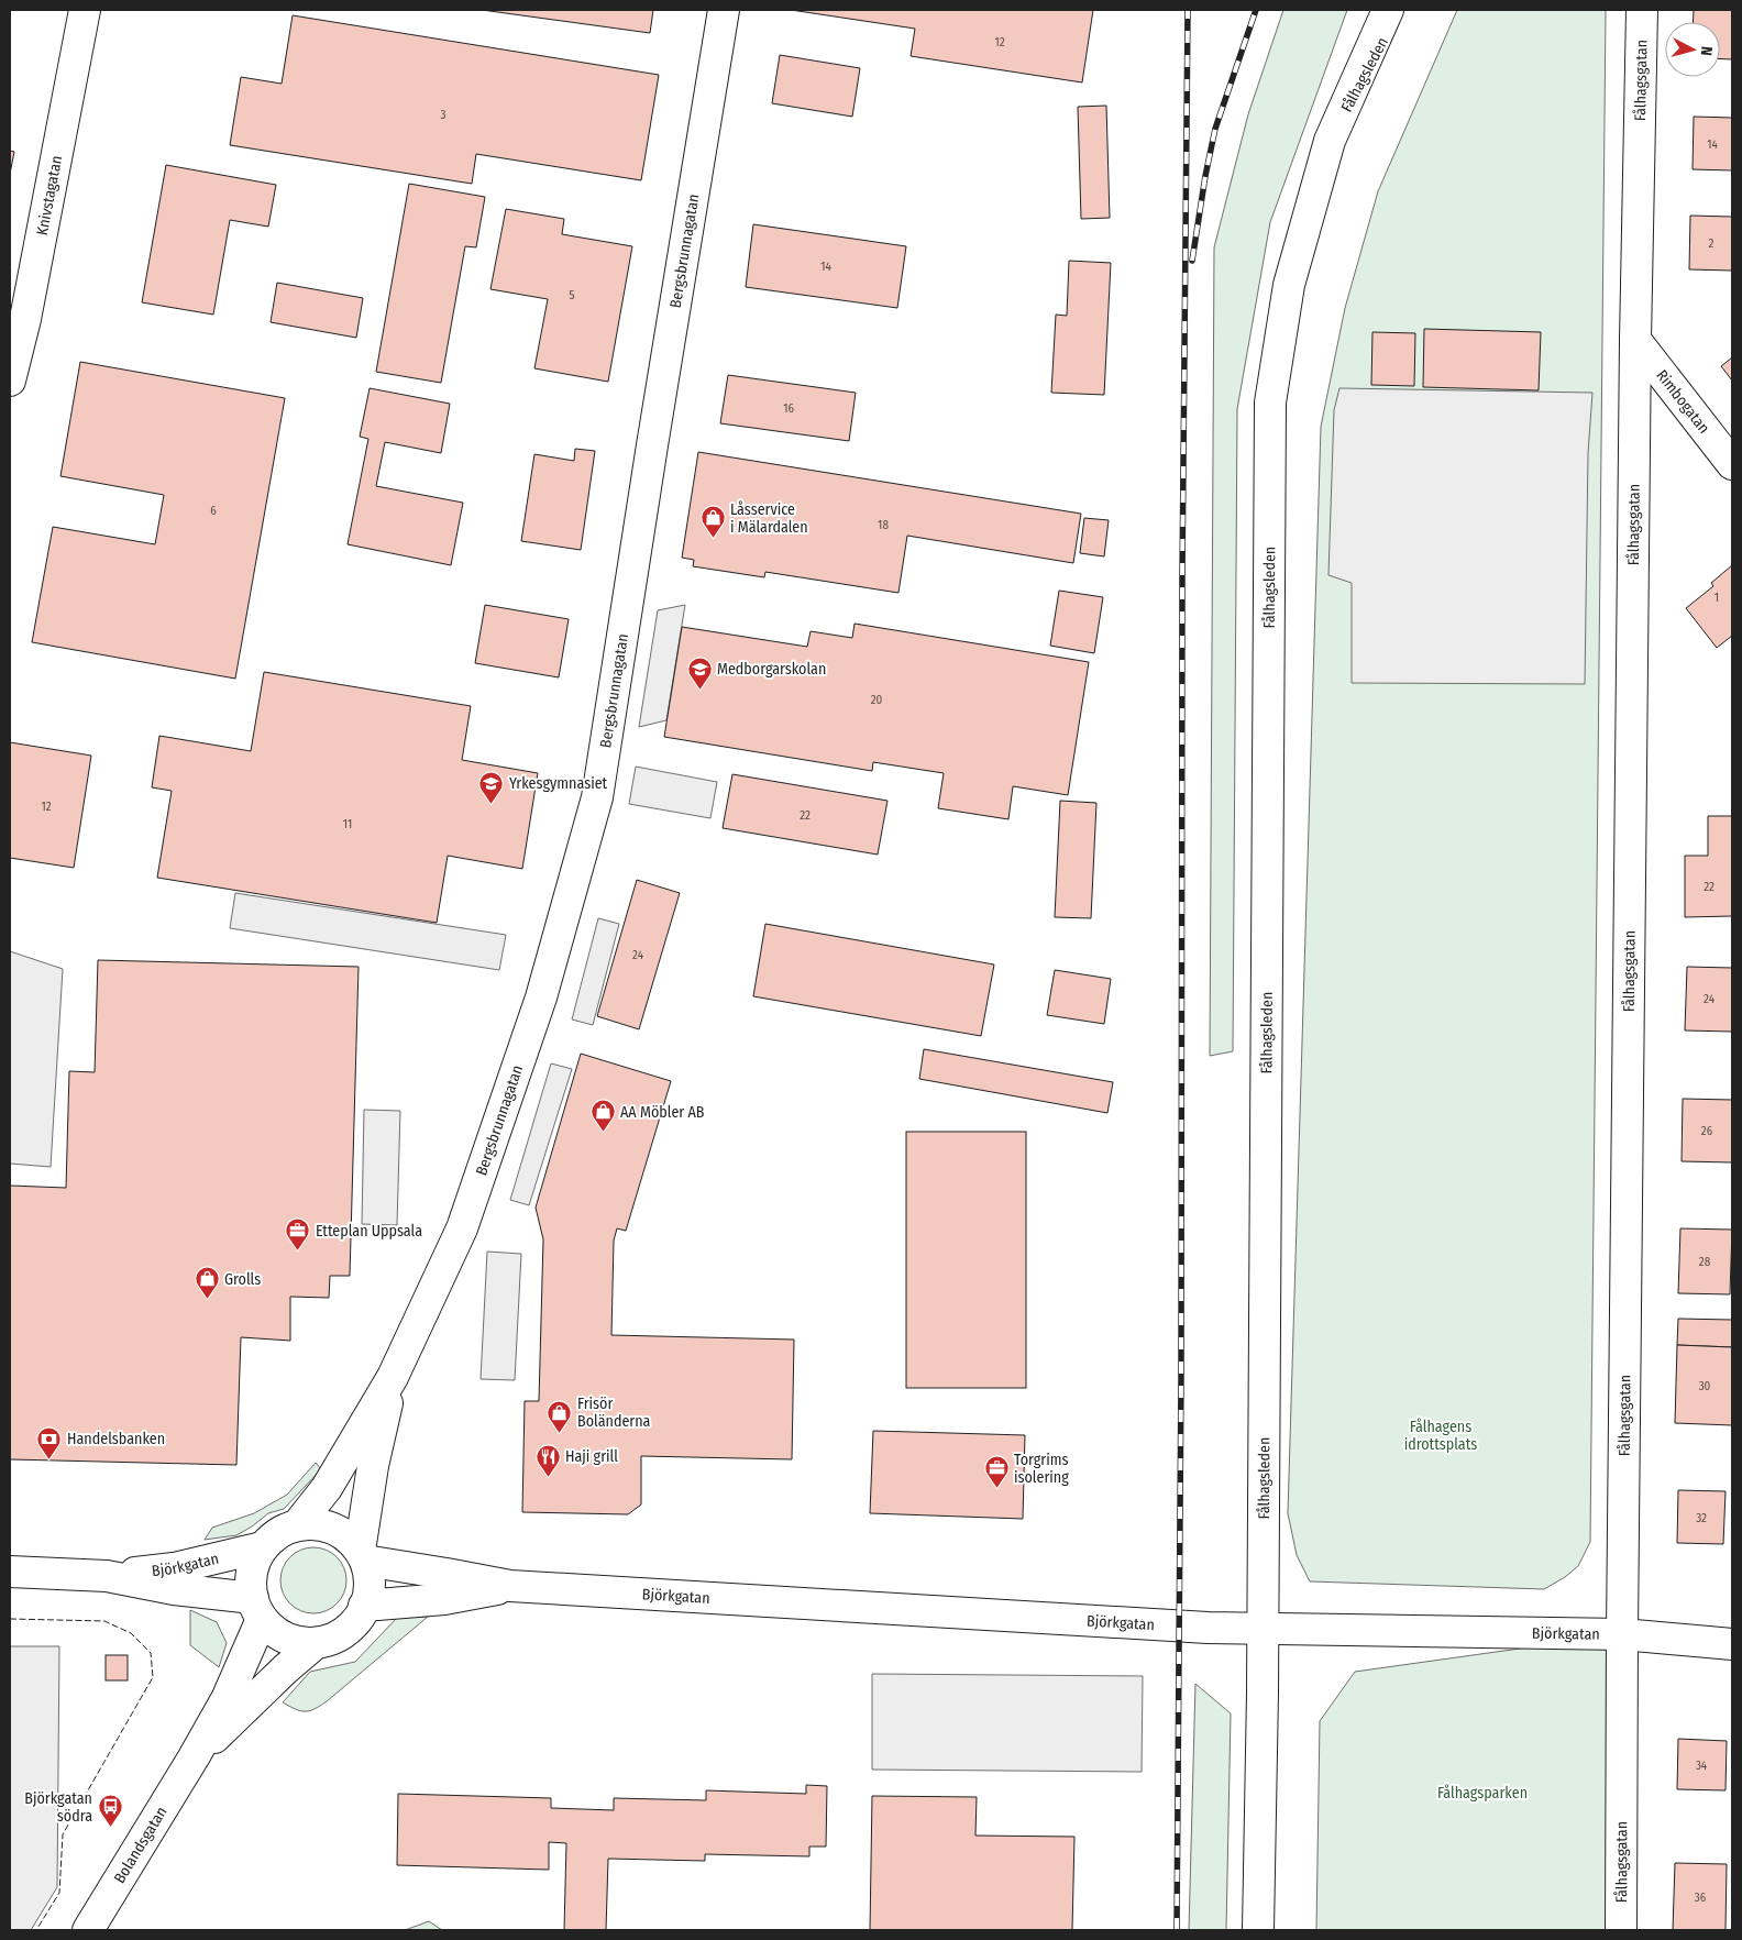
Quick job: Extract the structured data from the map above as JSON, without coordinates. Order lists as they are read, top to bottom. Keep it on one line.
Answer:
{"streets":{"street":["Fålhagsleden","Fålhagsgatan","Knivstagatan","Bergsbrunnagatan","Rimbogatan","Björkgatan","Bolandsgatan"]},"crossings":[["Fålhagsleden","Björkgatan"],["Fålhagsgatan","Rimbogatan"],["Fålhagsgatan","Björkgatan"],["Bergsbrunnagatan","Björkgatan"],["Bergsbrunnagatan","Bolandsgatan"],["Björkgatan","Bolandsgatan"]],"parks":["Fålhagens idrottsplats","Fålhagsparken"],"places":{"shop":["Låsservice i Mälardalen","AA Möbler AB","Grolls","Frisör Boländerna"],"school or university":["Medborgarskolan","Yrkesgymnasiet"],"office":["Etteplan Uppsala","Torgrims isolering"],"bank":["Handelsbanken"],"restaurant":["Haji grill"],"bus stop":["Björkgatan södra"]},"house_numbers":["12","3","14","2","14","5","16","6","18","1","20","12","22","11","22","24","24","26","28","30","32","34","36"],"north":"right"}
